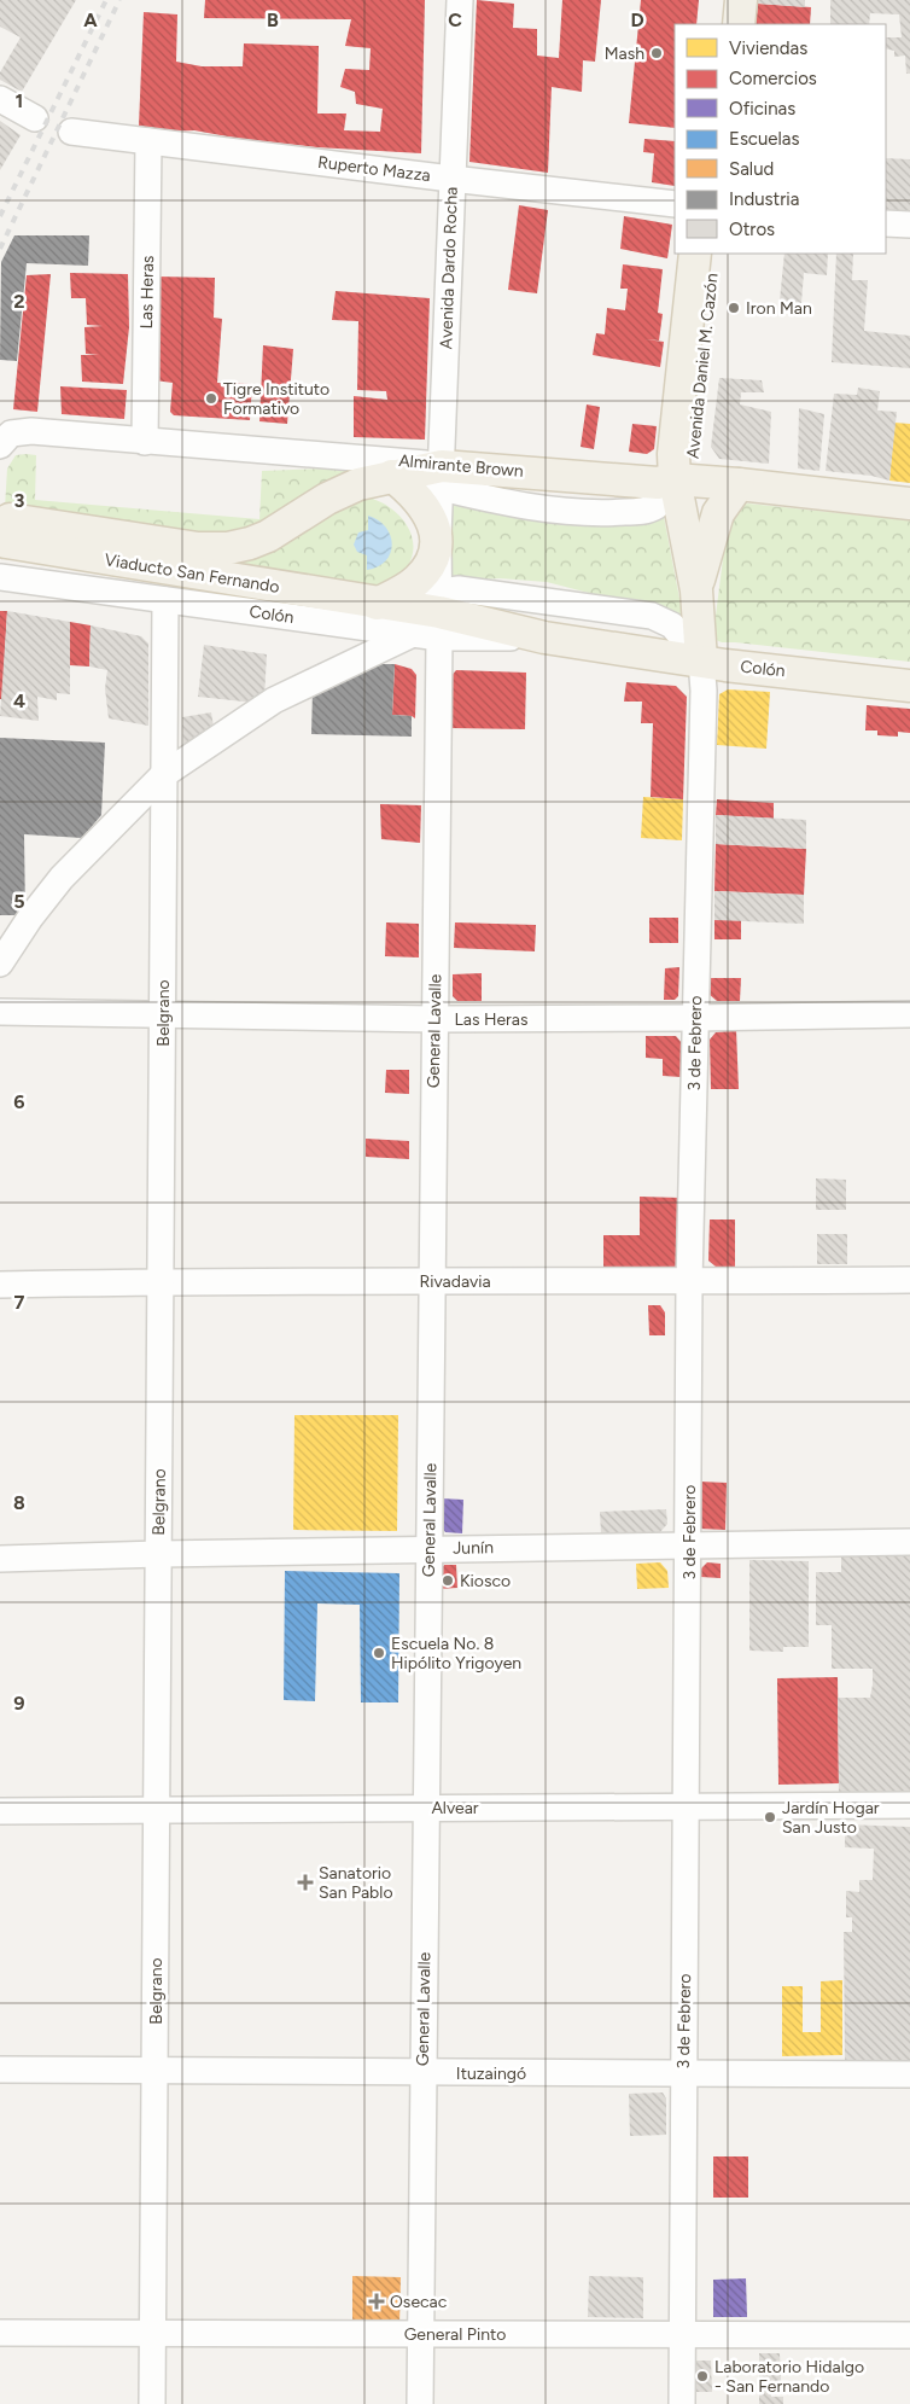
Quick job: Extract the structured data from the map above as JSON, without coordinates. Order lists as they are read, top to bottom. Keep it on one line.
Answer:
{"streets":{"main road":["Avenida Daniel M. Cazón","Almirante Brown","Viaducto San Fernando","Colón"],"street":["Ruperto Mazza","Avenida Dardo Rocha","Las Heras","Belgrano","General Lavalle","3 de Febrero","Rivadavia","Junín","Alvear","Ituzaingó","General Pinto"]},"crossings":[["Ruperto Mazza","Avenida Dardo Rocha"],["Ruperto Mazza","Las Heras"],["Avenida Dardo Rocha","Almirante Brown"],["Avenida Dardo Rocha","Viaducto San Fernando"],["Avenida Dardo Rocha","General Lavalle"],["Las Heras","Almirante Brown"],["Las Heras","Belgrano"],["Las Heras","General Lavalle"],["Las Heras","3 de Febrero"],["Avenida Daniel M. Cazón","Almirante Brown"],["Almirante Brown","Viaducto San Fernando"],["Viaducto San Fernando","Colón"],["Colón","Belgrano"],["Colón","General Lavalle"],["Colón","3 de Febrero"],["Belgrano","Rivadavia"],["Belgrano","Junín"],["Belgrano","Alvear"],["Belgrano","Ituzaingó"],["Belgrano","General Pinto"],["General Lavalle","Rivadavia"],["General Lavalle","Junín"],["General Lavalle","Alvear"],["General Lavalle","Ituzaingó"],["General Lavalle","General Pinto"],["3 de Febrero","Rivadavia"],["3 de Febrero","Junín"],["3 de Febrero","Alvear"],["3 de Febrero","Ituzaingó"],["3 de Febrero","General Pinto"]],"places":{"other":["Mash","Iron Man","Tigre Instituto Formativo","Kiosco","Escuela No. 8 Hipólito Yrigoyen","Jardín Hogar San Justo","Laboratorio Hidalgo - San Fernando"],"health":["Sanatorio San Pablo","Osecac"]},"legend":["Viviendas","Comercios","Oficinas","Escuelas","Salud","Industria","Otros"],"grid":{"columns":["A","B","C","D"],"rows":["1","2","3","4","5","6","7","8","9"]}}
